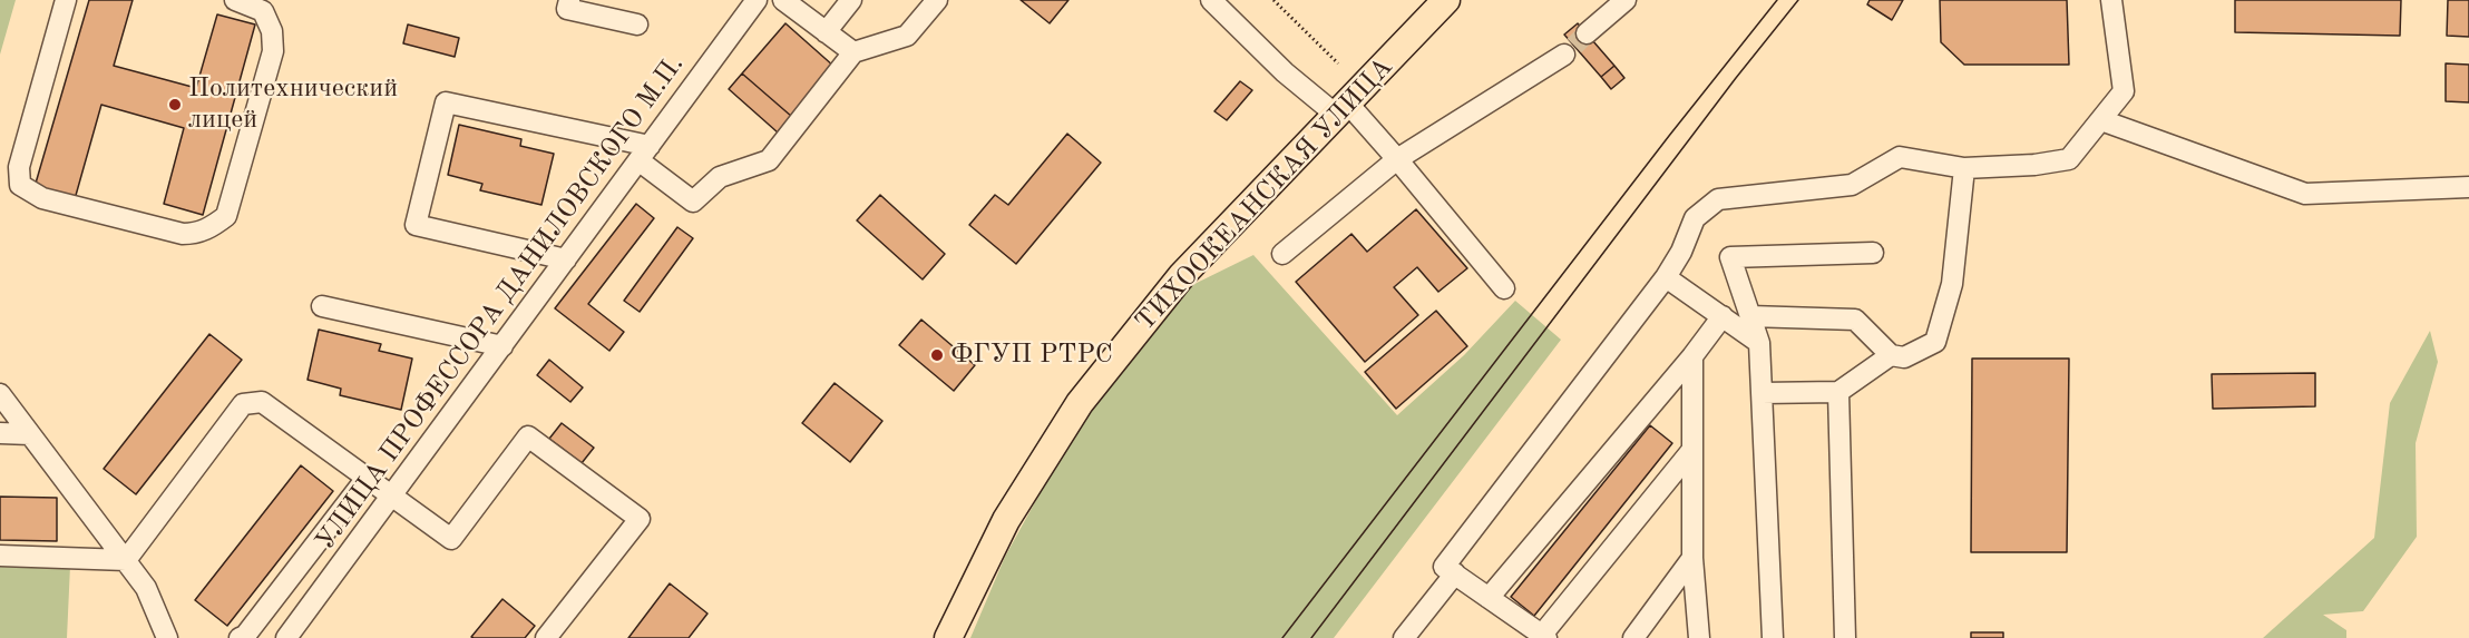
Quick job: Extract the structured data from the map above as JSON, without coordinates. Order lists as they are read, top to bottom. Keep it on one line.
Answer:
{"streets":{"main road":["ТИХООКЕАНСКАЯ УЛИЦА"],"street":["УЛИЦА ПРОФЕССОРА ДАНИЛОВСКОГО М.П."]},"places":["Политехнический лицей","ФГУП РТРС"]}
